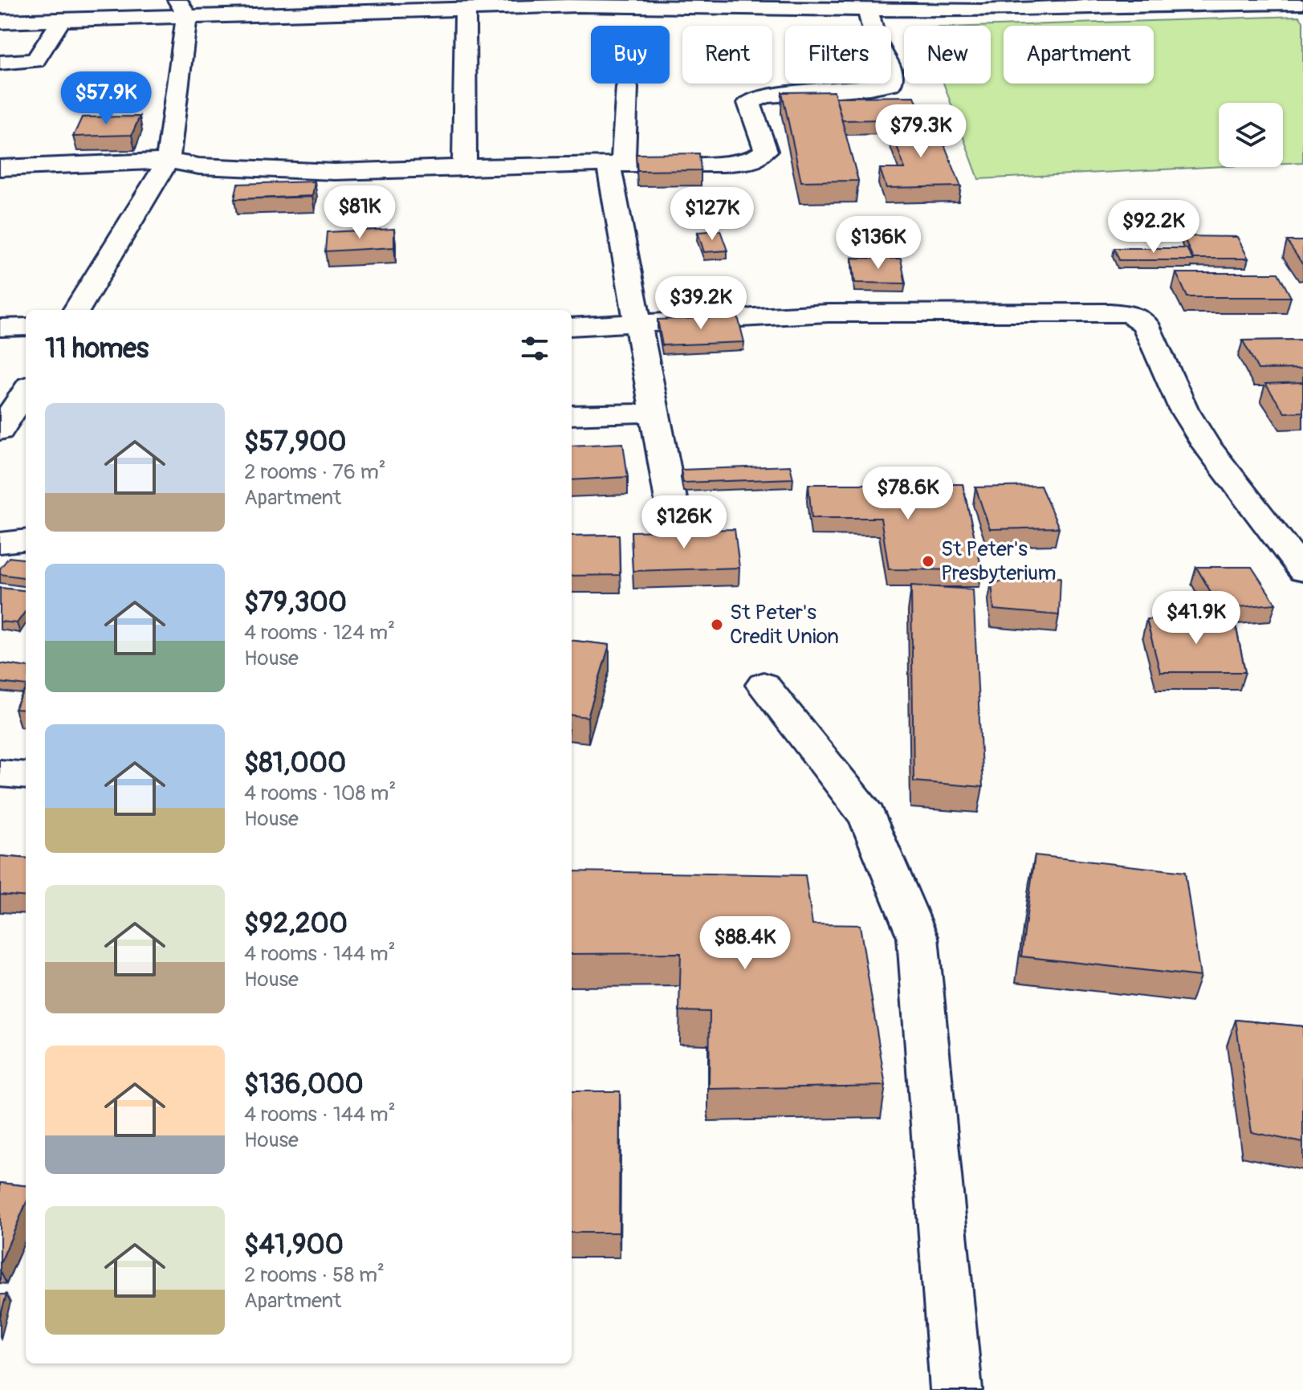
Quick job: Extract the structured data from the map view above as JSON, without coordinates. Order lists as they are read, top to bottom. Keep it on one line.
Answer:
{"places":["St Peter's Presbyterium","St Peter's Credit Union"],"page":{"chip":["Buy","Rent","Filters","New","Apartment"],"price":["$57.9K","$79.3K","$81K","$127K","$92.2K","$136K","$39.2K","$78.6K","$126K","$41.9K","$88.4K"],"heading":"11 homes","list":[{"name":"$57,900","note":"2 rooms · 76 m² · Apartment"},{"name":"$79,300","note":"4 rooms · 124 m² · House"},{"name":"$81,000","note":"4 rooms · 108 m² · House"},{"name":"$92,200","note":"4 rooms · 144 m² · House"},{"name":"$136,000","note":"4 rooms · 144 m² · House"},{"name":"$41,900","note":"2 rooms · 58 m² · Apartment"}]}}
